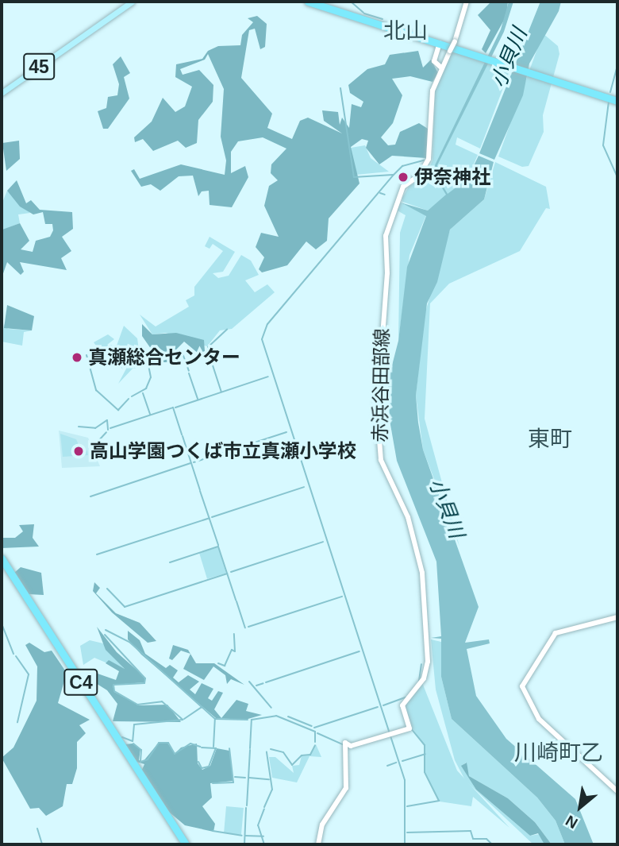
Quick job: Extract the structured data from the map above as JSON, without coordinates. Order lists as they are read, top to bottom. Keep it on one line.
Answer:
{"streets":{"highway":["C4"],"main road":["45","赤浜谷田部線"]},"districts":["北山","東町","川崎町乙"],"water":["小貝川"],"places":["伊奈神社","真瀬総合センター","高山学園つくば市立真瀬小学校"],"north":"bottom left"}
